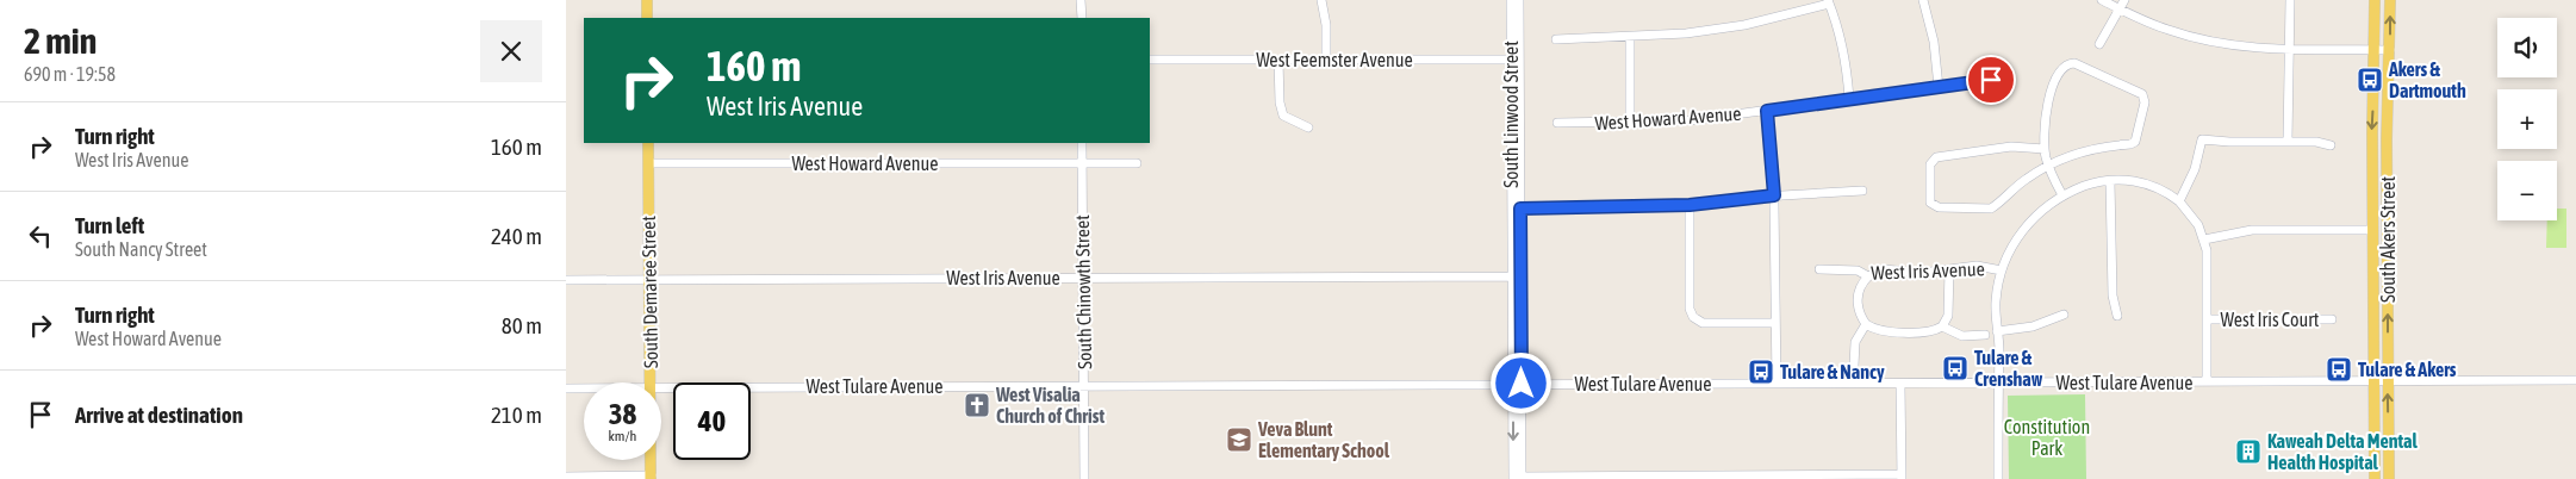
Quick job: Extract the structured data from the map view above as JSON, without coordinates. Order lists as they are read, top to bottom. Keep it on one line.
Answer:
{"streets":{"main road":["South Akers Street","South Demaree Street"],"street":["West Feemster Avenue","South Linwood Street","West Howard Avenue","West Iris Avenue","South Chinowth Street","West Iris Court","West Tulare Avenue"]},"crossings":[["West Feemster Avenue","South Linwood Street"],["South Linwood Street","West Iris Avenue"],["South Linwood Street","West Tulare Avenue"],["West Howard Avenue","South Demaree Street"],["West Howard Avenue","South Chinowth Street"],["South Akers Street","West Tulare Avenue"],["West Iris Avenue","South Demaree Street"],["West Iris Avenue","South Chinowth Street"],["South Chinowth Street","West Tulare Avenue"]],"parks":["Constitution Park"],"places":{"bus stop":["Akers & Dartmouth","Tulare & Crenshaw","Tulare & Akers","Tulare & Nancy"],"church":["West Visalia Church of Christ"],"school or university":["Veva Blunt Elementary School"],"building":["Kaweah Delta Mental Health Hospital"]},"page":{"heading":["2 min","690 m · 19:58"],"map_buttons":["+","−"],"turn":["160 m","West Iris Avenue"],"list":[{"name":"Turn right","note":"West Iris Avenue","value":"160 m"},{"name":"Turn left","note":"South Nancy Street","value":"240 m"},{"name":"Turn right","note":"West Howard Avenue","value":"80 m"},{"name":"Arrive at destination","value":"210 m"}],"speed":"38 km/h","limit":"40"}}
